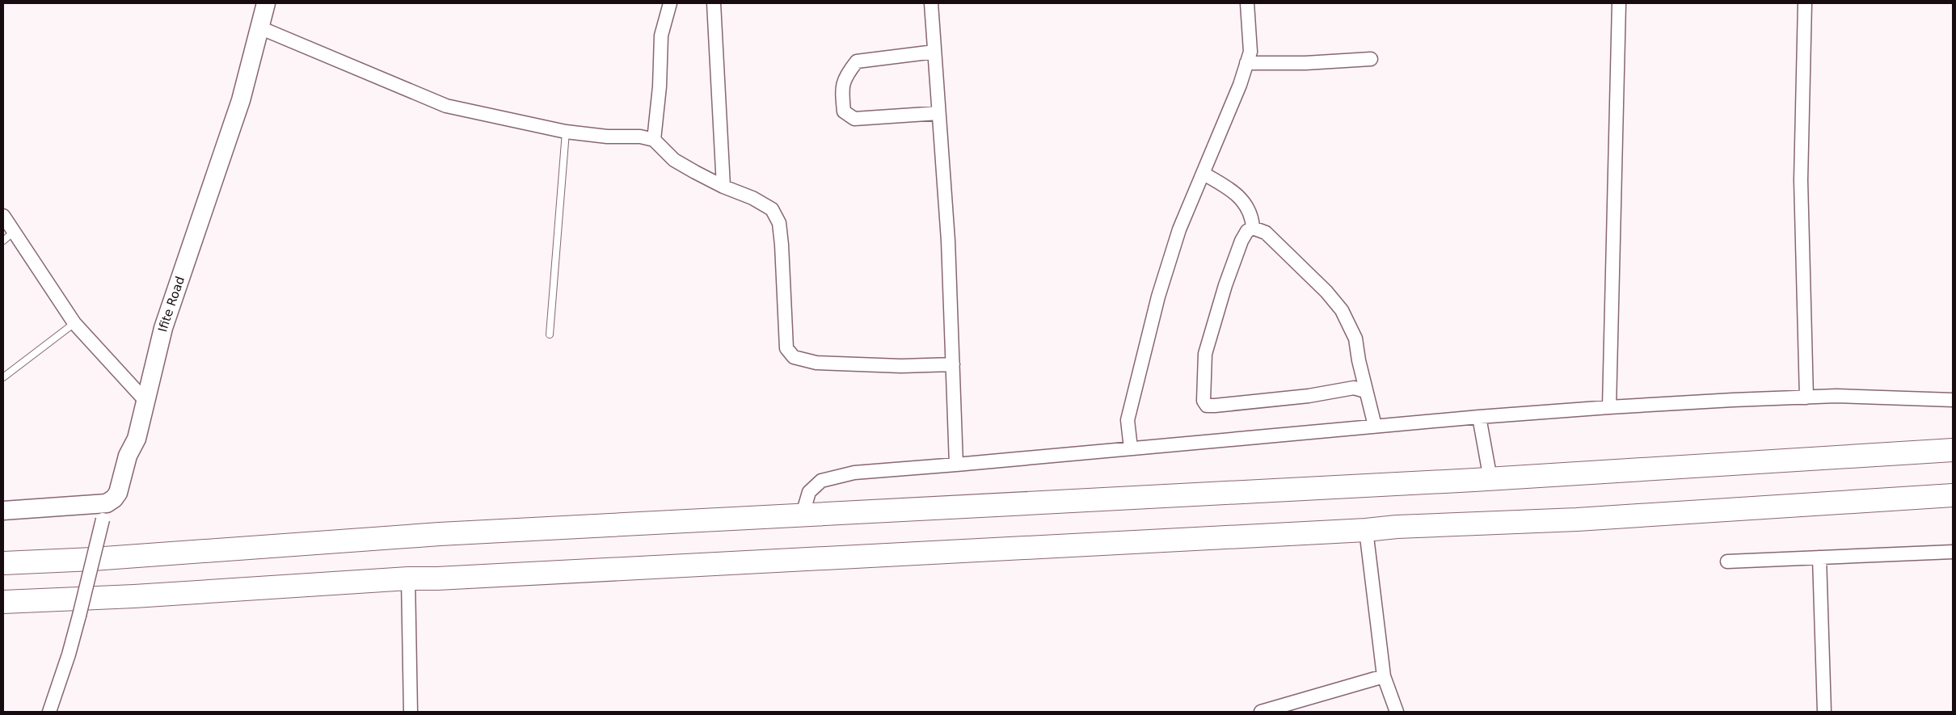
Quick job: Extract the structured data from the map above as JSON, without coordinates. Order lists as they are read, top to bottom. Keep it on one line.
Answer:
{"streets":{"street":["Ifite Road"]}}
